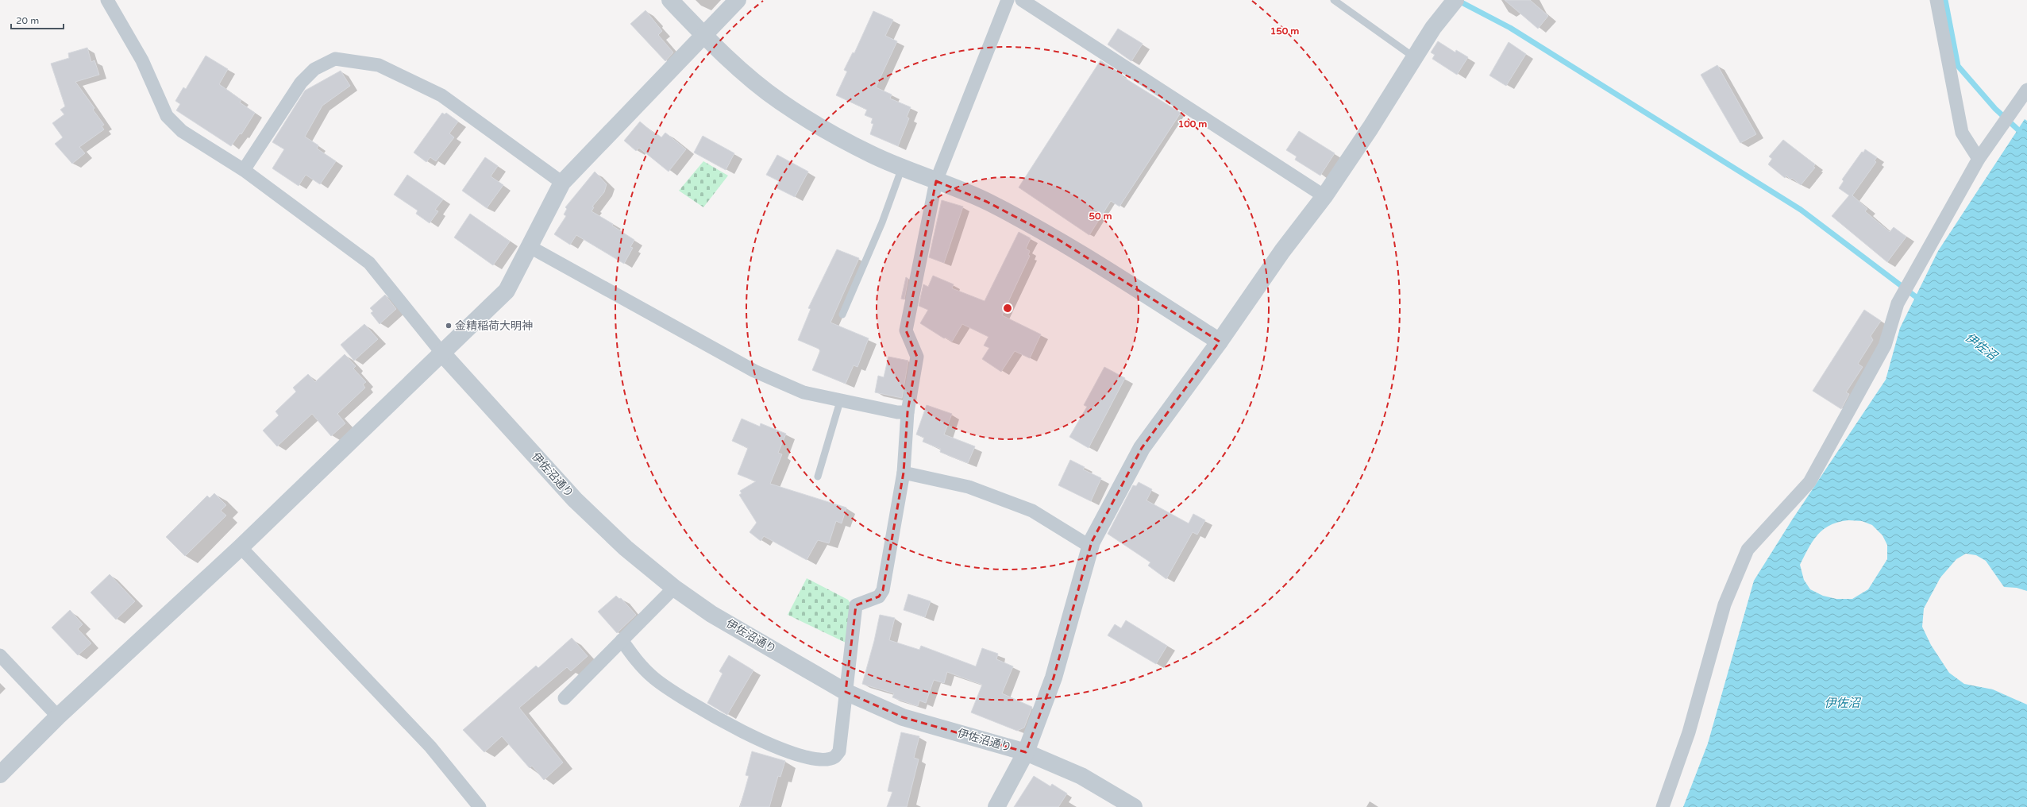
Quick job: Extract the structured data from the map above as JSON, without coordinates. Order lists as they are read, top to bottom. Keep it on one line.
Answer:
{"streets":{"street":["伊佐沼通り"]},"water":["伊佐沼"],"places":["金精稲荷大明神"],"scale_bar":"20 m","rings":["150 m","100 m","50 m"]}
